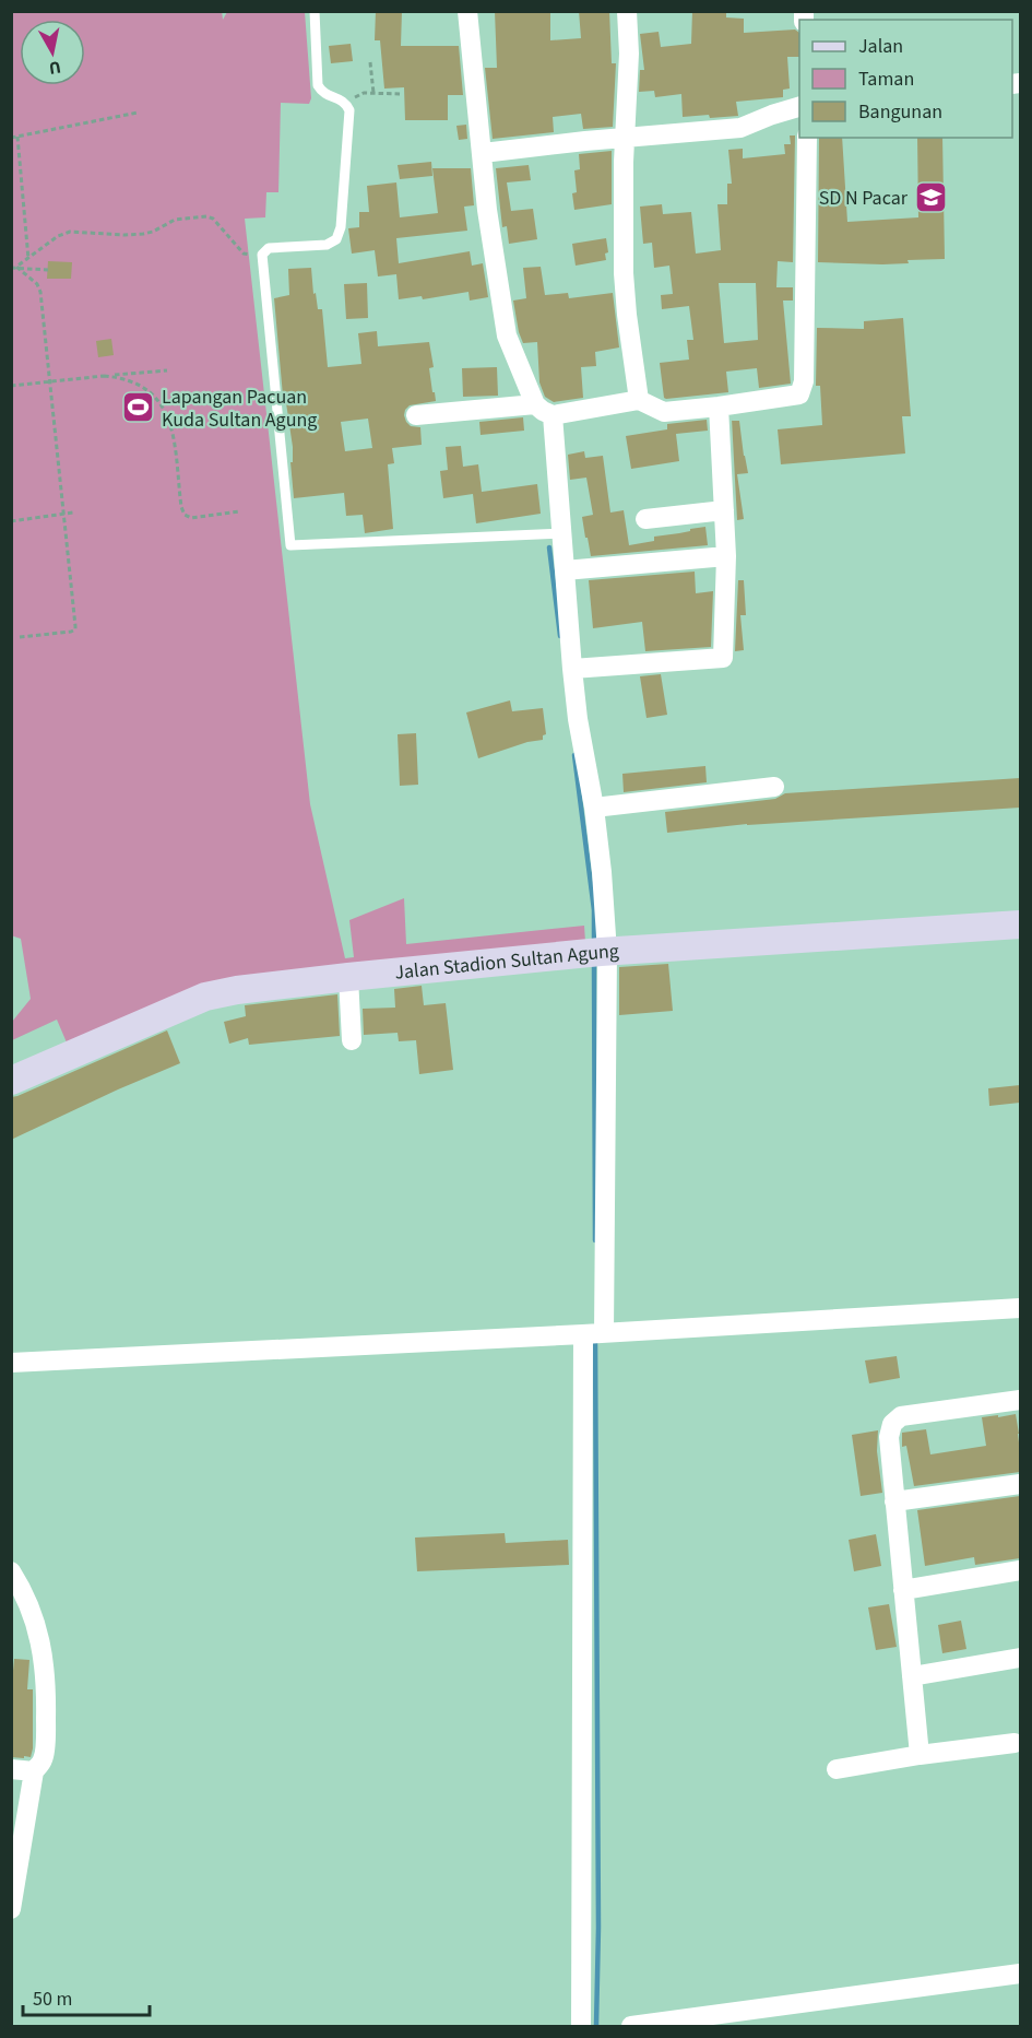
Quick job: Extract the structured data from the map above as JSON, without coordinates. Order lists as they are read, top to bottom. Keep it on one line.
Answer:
{"streets":{"main road":["Jalan Stadion Sultan Agung"]},"places":{"school or university":["SD N Pacar"],"sports":["Lapangan Pacuan Kuda Sultan Agung"]},"legend":["Jalan","Taman","Bangunan"],"scale_bar":"50 m","north":"bottom"}
